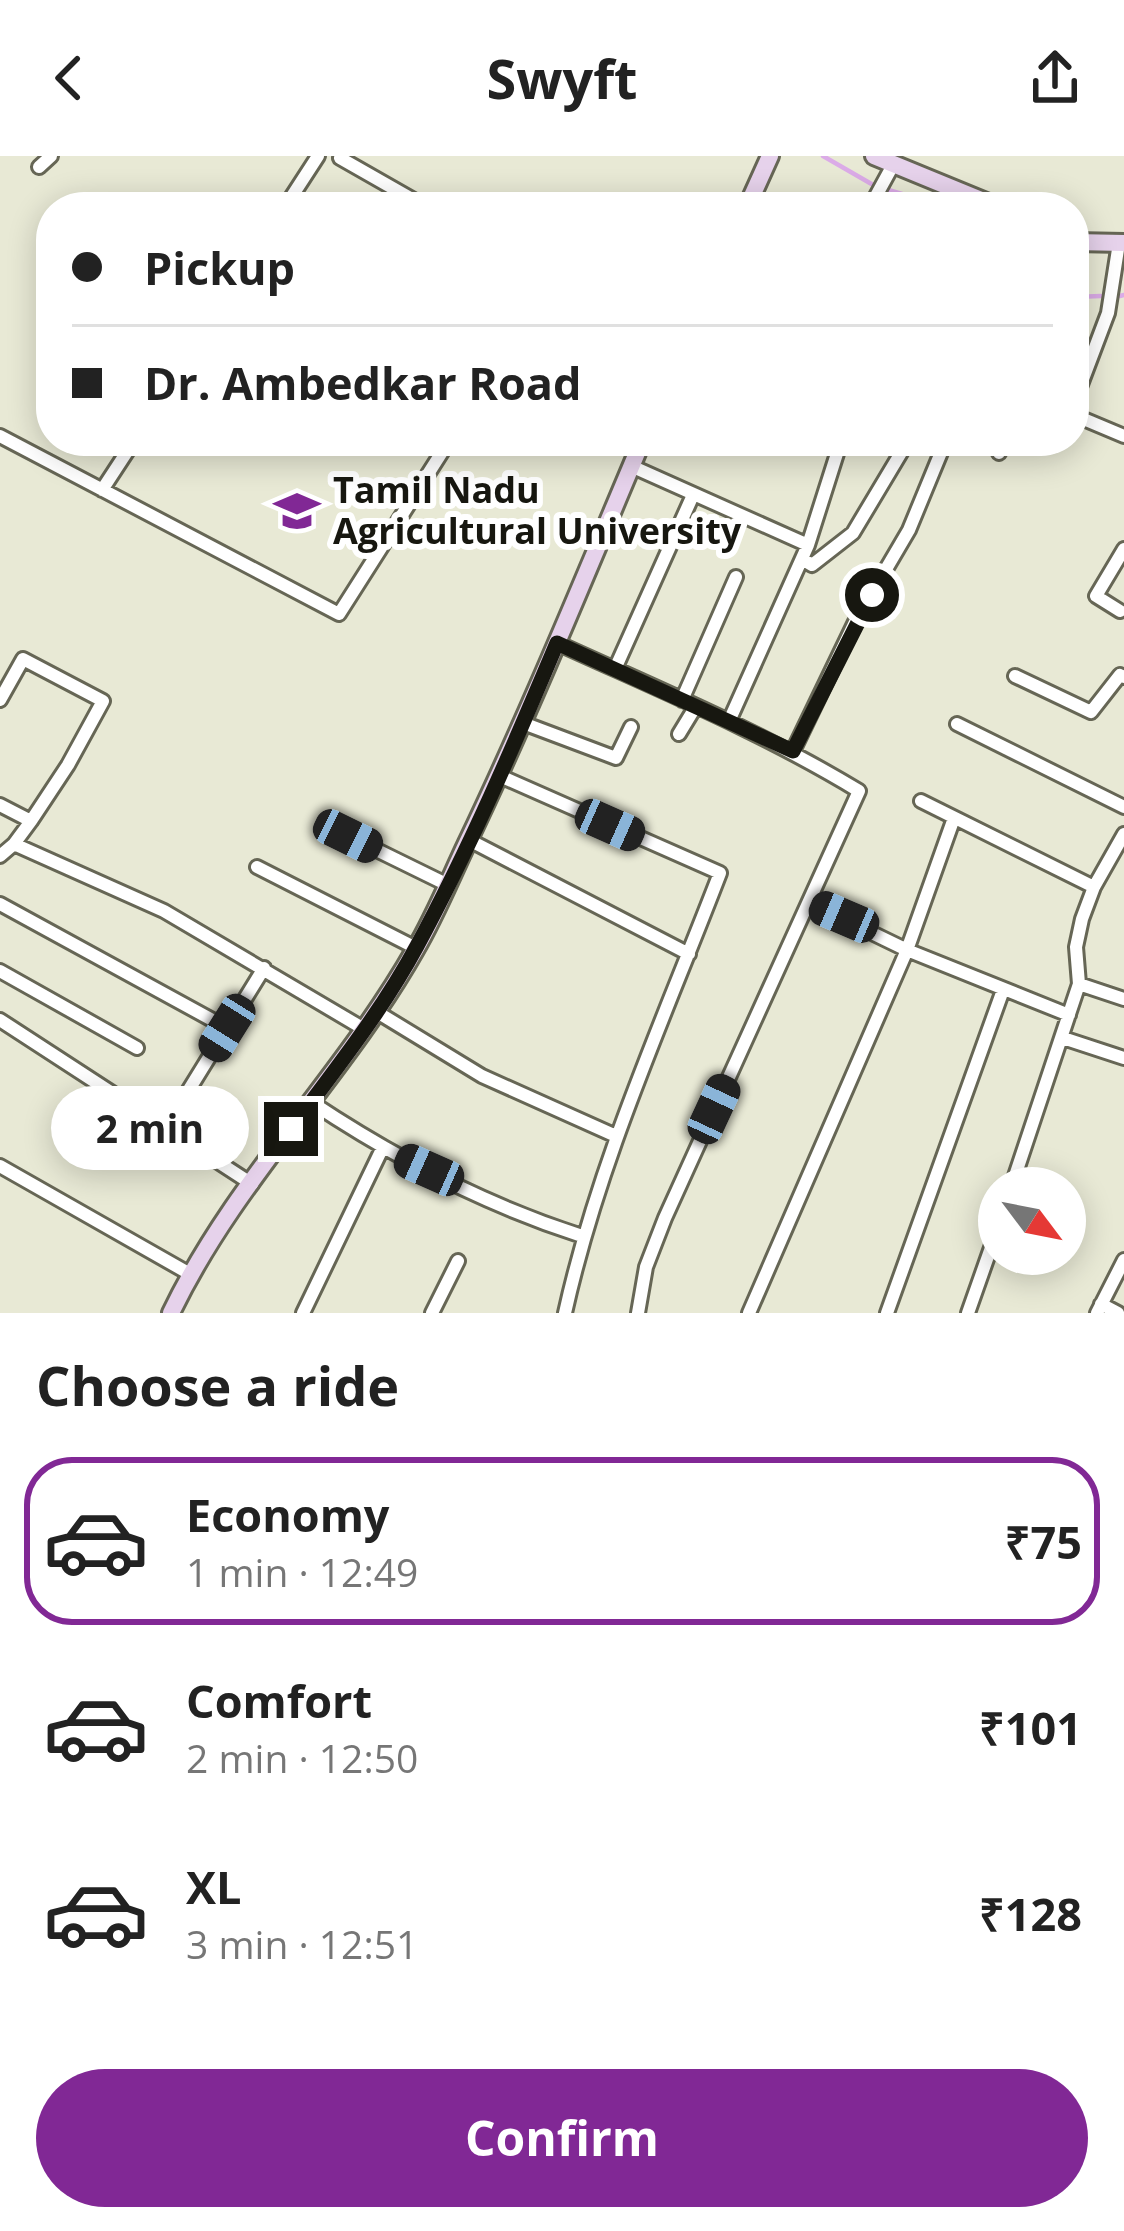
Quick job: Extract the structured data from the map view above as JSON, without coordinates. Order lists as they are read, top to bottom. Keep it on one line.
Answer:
{"places":{"school or university":["Tamil Nadu Agricultural University"]},"north":"bottom right","page":{"header":"Swyft","banner":["Pickup","Dr. Ambedkar Road"],"bubble":"2 min","heading":"Choose a ride","list":[{"name":"Economy","note":"1 min · 12:49","value":"₹75"},{"name":"Comfort","note":"2 min · 12:50","value":"₹101"},{"name":"XL","note":"3 min · 12:51","value":"₹128"}],"buttons":"Confirm"}}
